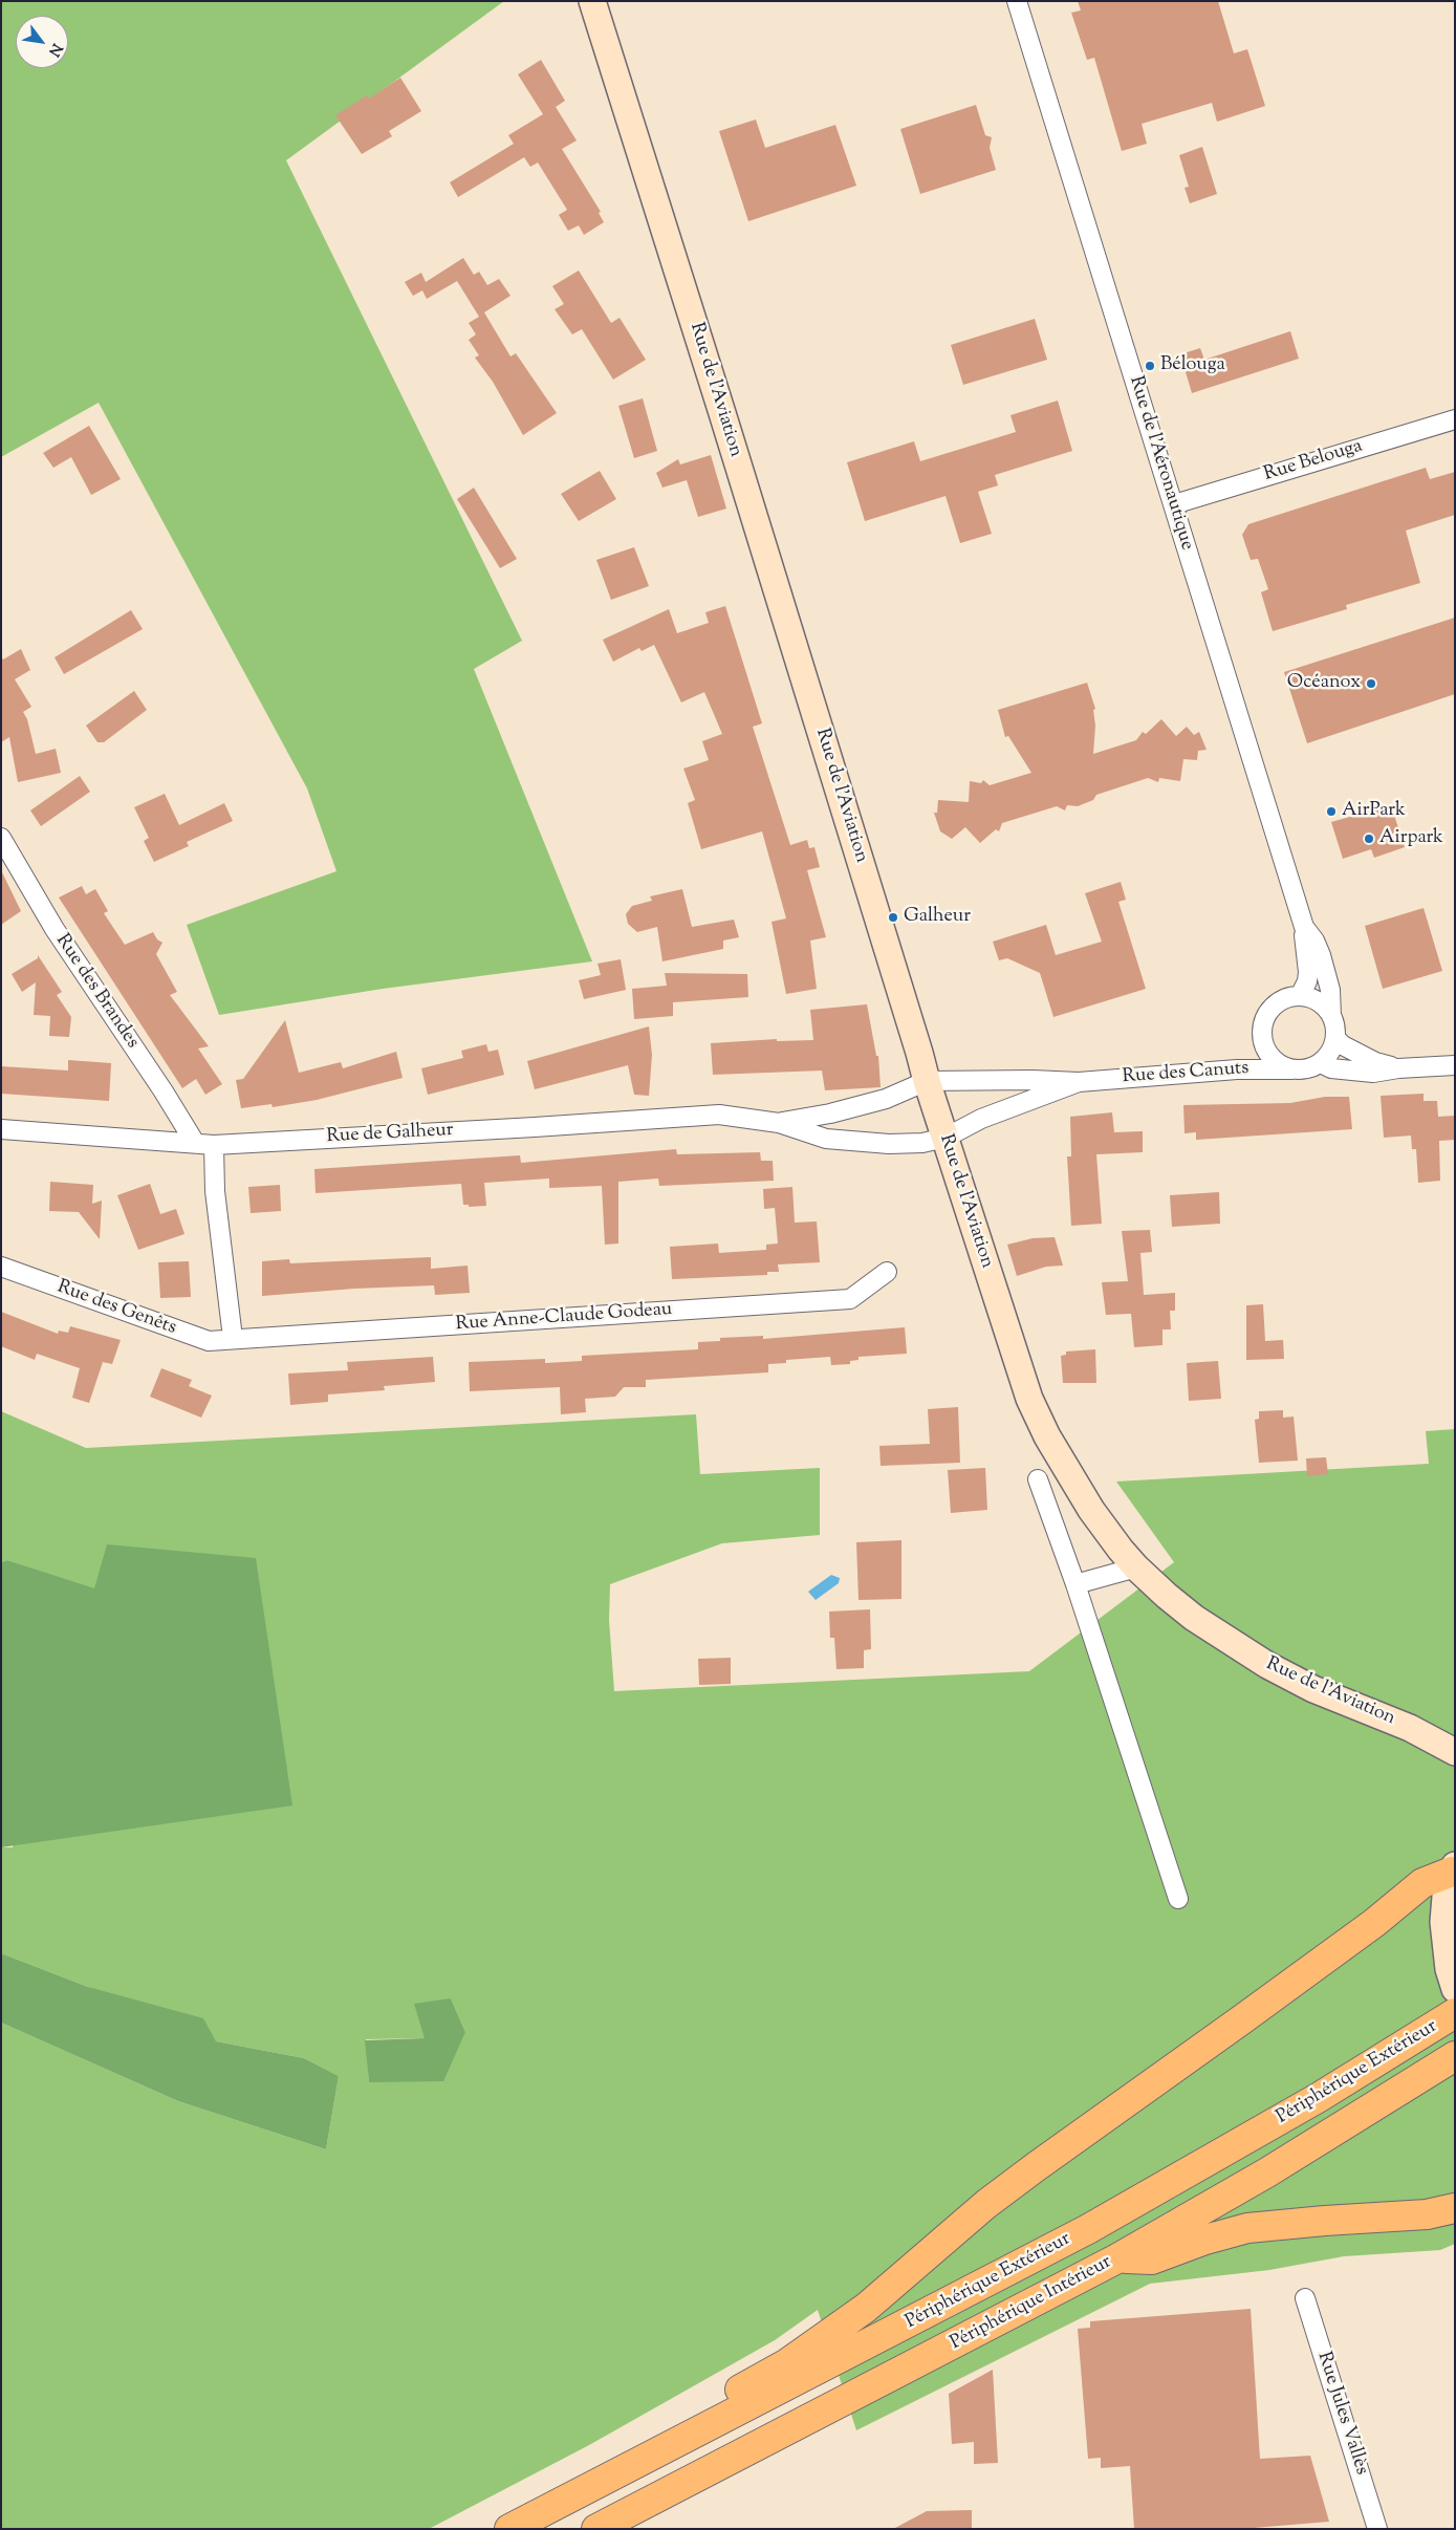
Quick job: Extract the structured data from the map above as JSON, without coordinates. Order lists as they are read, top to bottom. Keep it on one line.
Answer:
{"streets":{"highway":["Périphérique Extérieur","Périphérique Intérieur"],"street":["Rue de l'Aviation","Rue Belouga","Rue de l'Aéronautique","Rue des Brandes","Rue des Canuts","Rue de Galheur","Rue des Genêts","Rue Anne-Claude Godeau","Rue Jules Vallès"]},"crossings":[["Rue de l'Aviation","Rue des Canuts"],["Rue de l'Aviation","Rue de Galheur"],["Rue Belouga","Rue de l'Aéronautique"],["Rue de l'Aéronautique","Rue des Canuts"],["Rue des Brandes","Rue de Galheur"],["Rue des Canuts","Rue de Galheur"],["Rue des Genêts","Rue Anne-Claude Godeau"]],"places":["Bélouga","Océanox","AirPark","Airpark","Galheur"],"north":"bottom right"}
